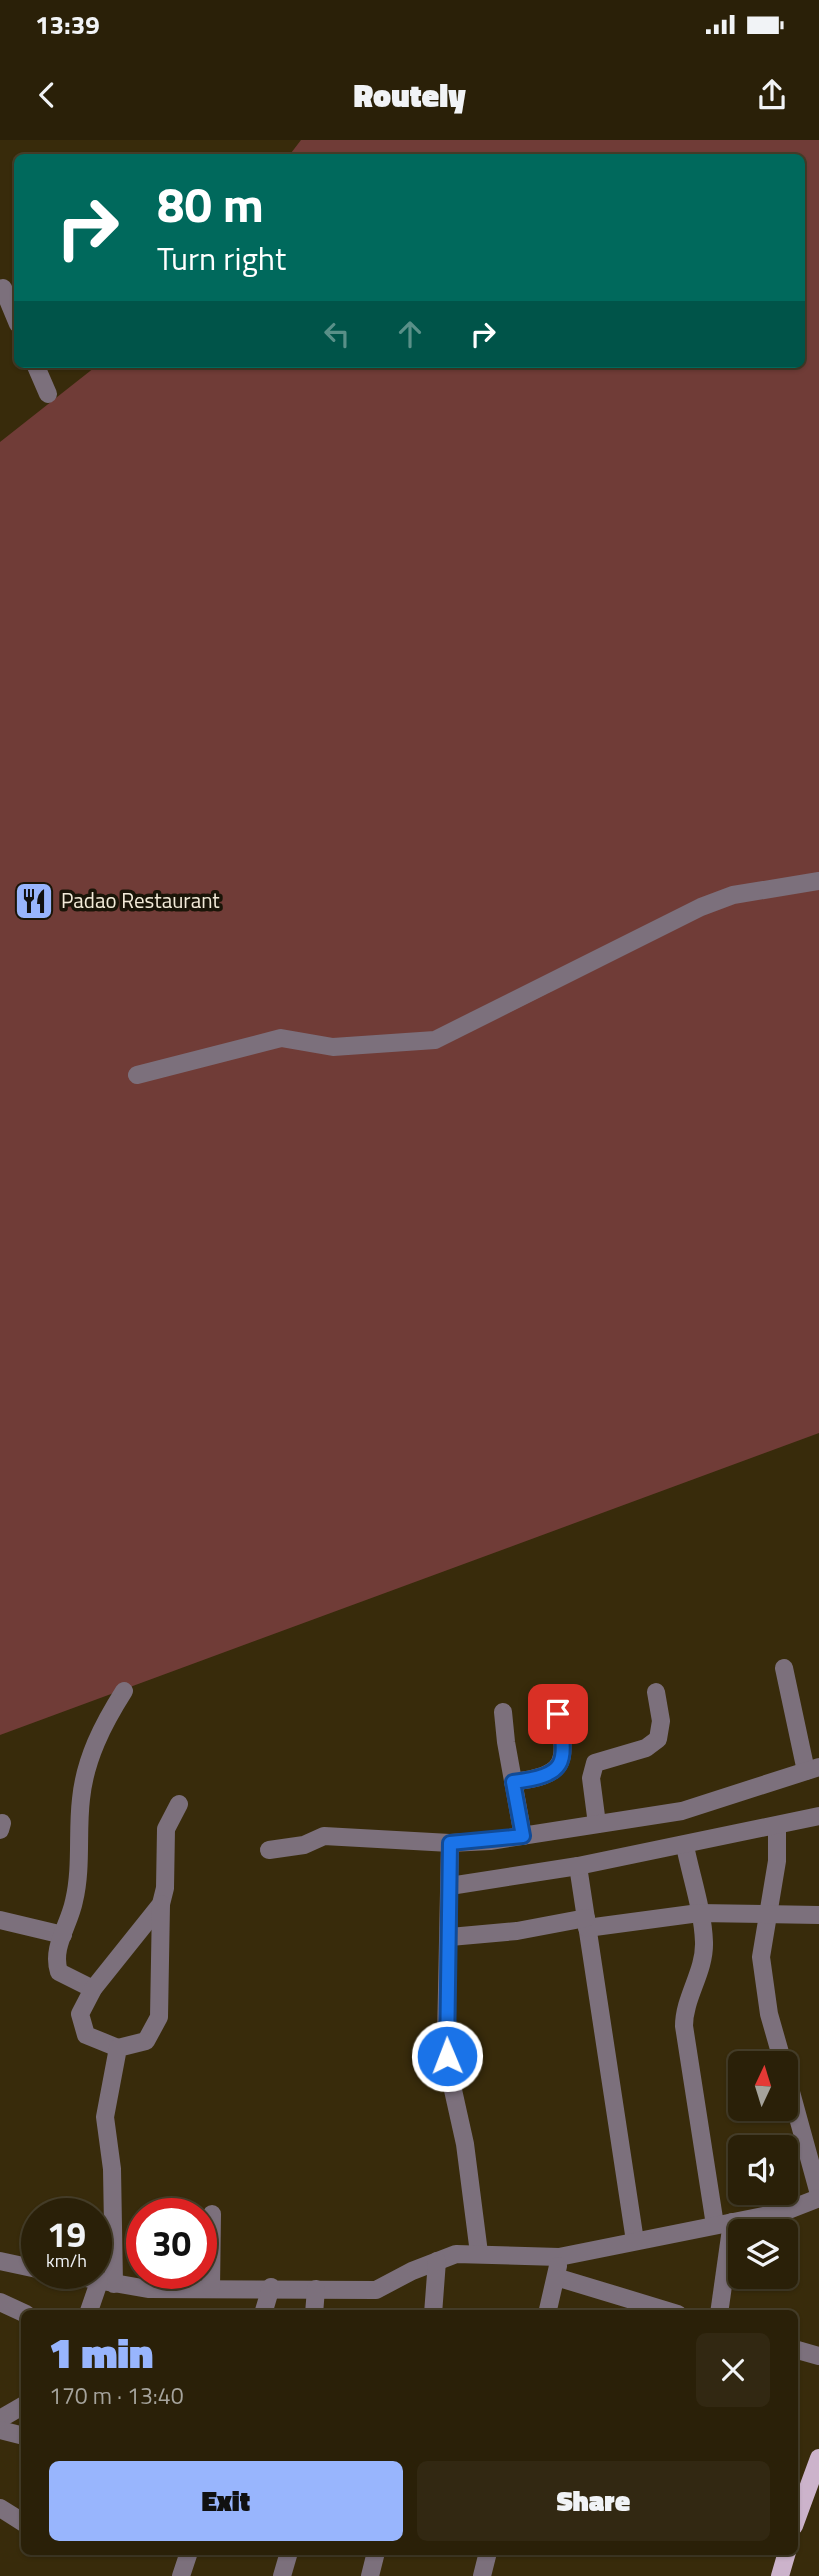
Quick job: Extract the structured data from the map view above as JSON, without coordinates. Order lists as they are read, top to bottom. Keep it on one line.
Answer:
{"places":{"restaurant":["Padao Restaurant"]},"north":"top","page":{"status":"13:39","header":"Routely","turn":["80 m","Turn right"],"speed":"19 km/h","limit":"30","heading":["1 min","170 m · 13:40"],"buttons":["Exit","Share"]}}
